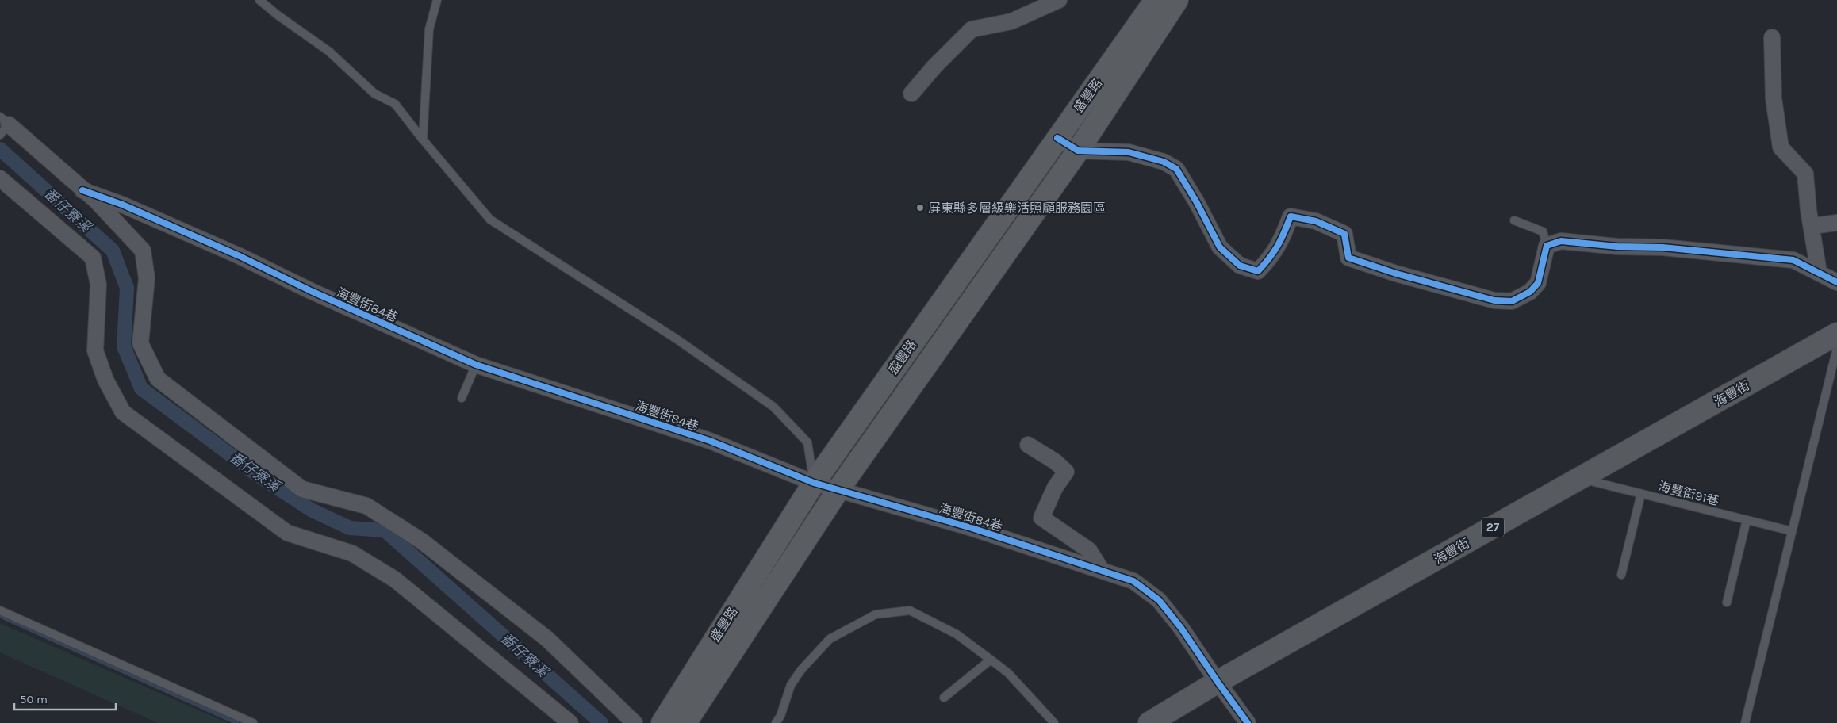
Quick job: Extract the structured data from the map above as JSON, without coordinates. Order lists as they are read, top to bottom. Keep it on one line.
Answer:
{"streets":{"main road":["海豐街","27"],"street":["盛豐路","海豐街84巷"],"lane":["海豐街91巷"]},"crossings":[["盛豐路","海豐街84巷"],["海豐街84巷","海豐街"],["海豐街","海豐街91巷"]],"water":["番仔寮溪"],"places":["屏東縣多層級樂活照顧服務園區"],"scale_bar":"50 m"}
